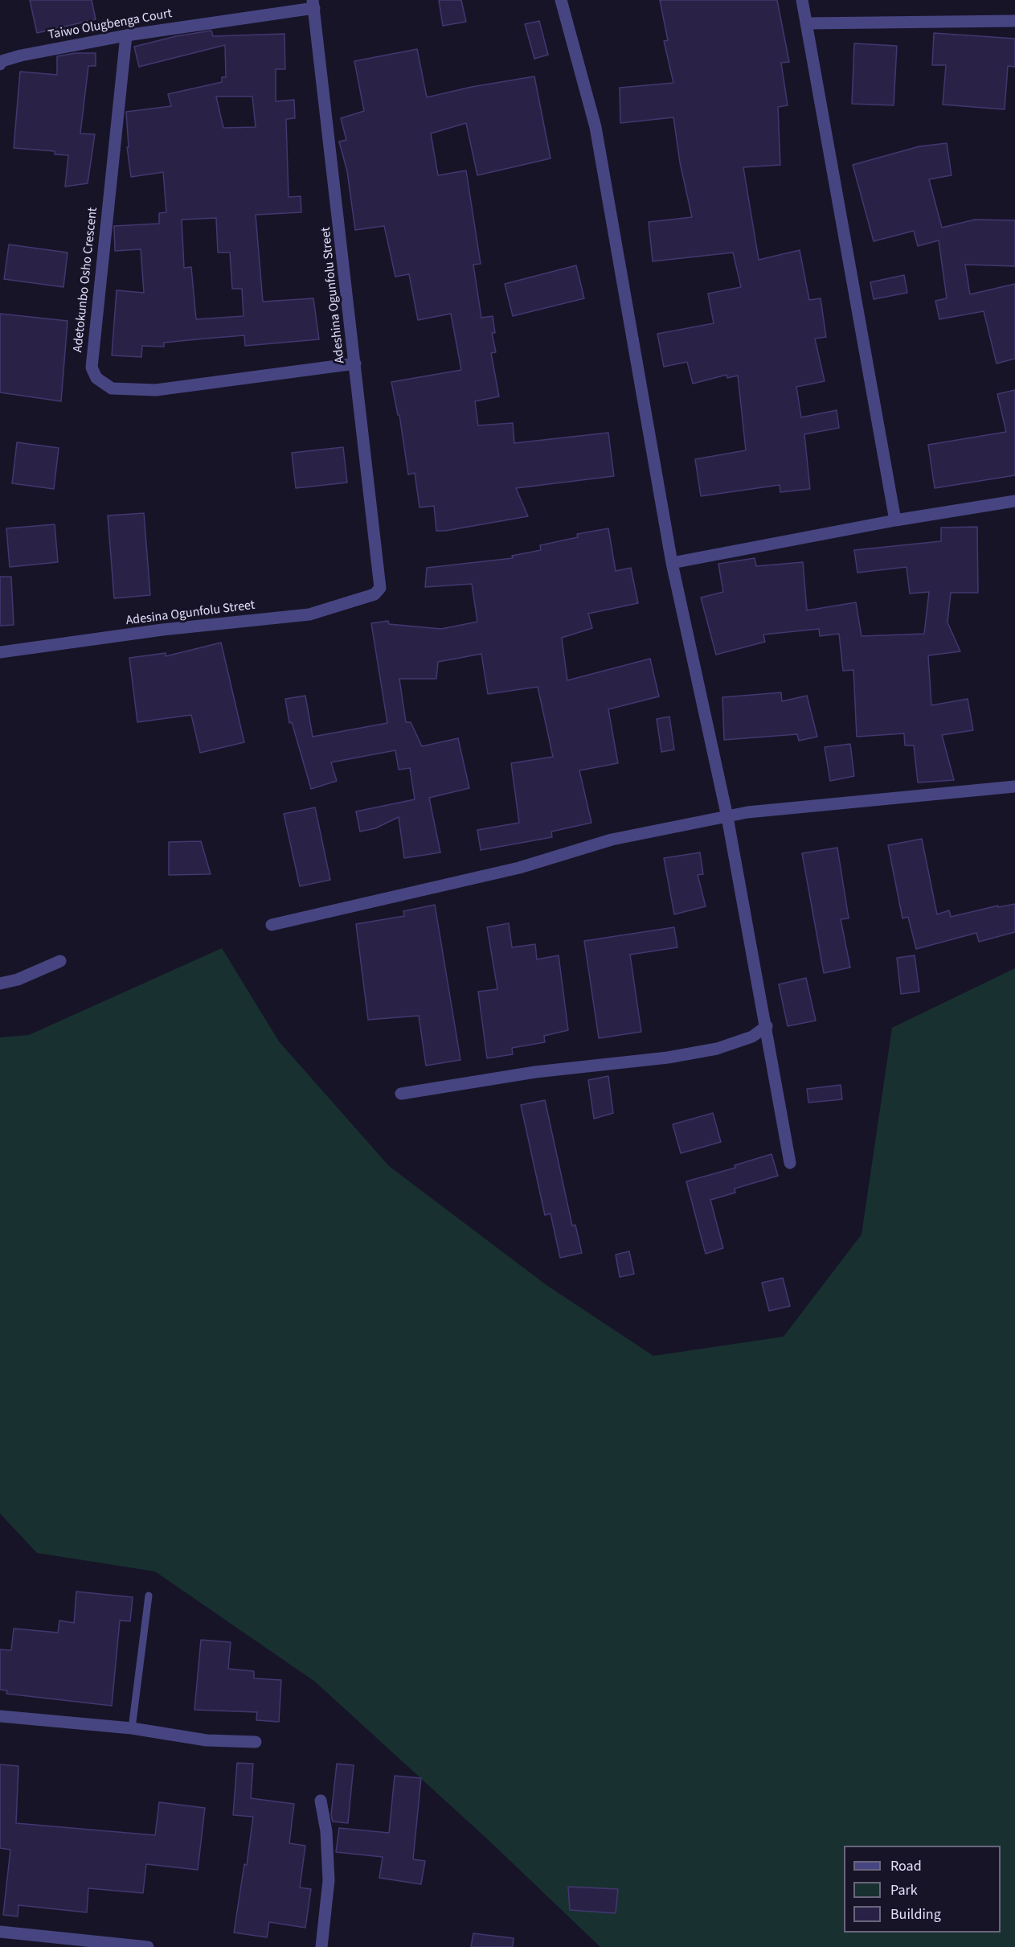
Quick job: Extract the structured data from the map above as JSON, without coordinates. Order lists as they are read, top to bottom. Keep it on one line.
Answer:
{"streets":{"street":["Taiwo Olugbenga Court","Adetokunbo Osho Crescent","Adeshina Ogunfolu Street","Adesina Ogunfolu Street"]},"crossings":[["Taiwo Olugbenga Court","Adetokunbo Osho Crescent"],["Taiwo Olugbenga Court","Adeshina Ogunfolu Street"],["Adetokunbo Osho Crescent","Adeshina Ogunfolu Street"],["Adeshina Ogunfolu Street","Adesina Ogunfolu Street"]],"legend":["Road","Park","Building"]}
